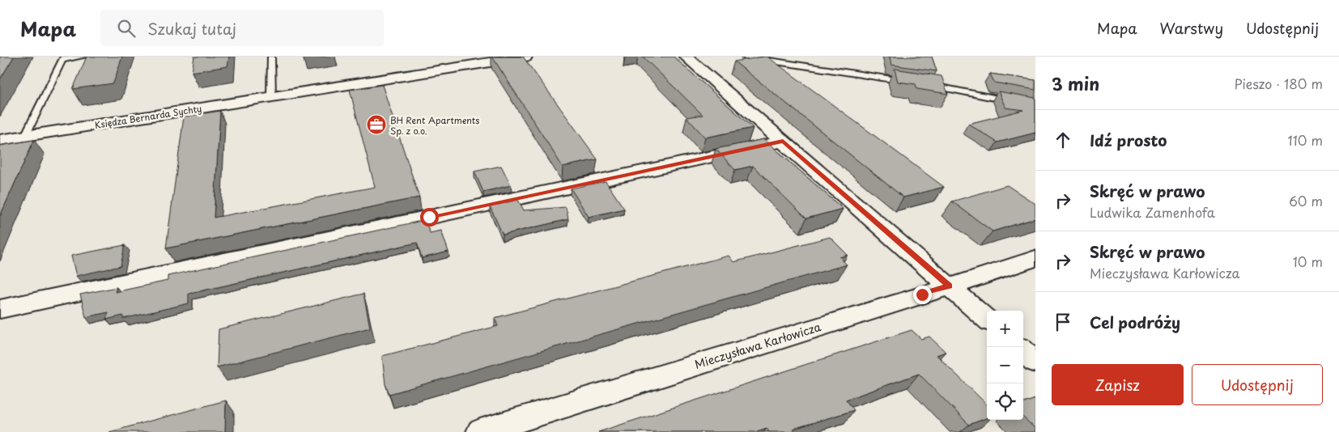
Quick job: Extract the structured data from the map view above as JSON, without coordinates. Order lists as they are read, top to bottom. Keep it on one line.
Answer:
{"streets":{"street":["Księdza Bernarda Sychty","Mieczysława Karłowicza"]},"places":{"office":["BH Rent Apartments Sp. z o.o."]},"page":{"header":"Mapa","search":"Szukaj tutaj","nav":["Mapa","Warstwy","Udostępnij"],"heading":["3 min","Pieszo · 180 m"],"list":[["Idź prosto","110 m"],["Skręć w prawo","Ludwika Zamenhofa","60 m"],["Skręć w prawo","Mieczysława Karłowicza","10 m"],"Cel podróży"],"map_buttons":["+","−"],"buttons":["Zapisz","Udostępnij"]}}
